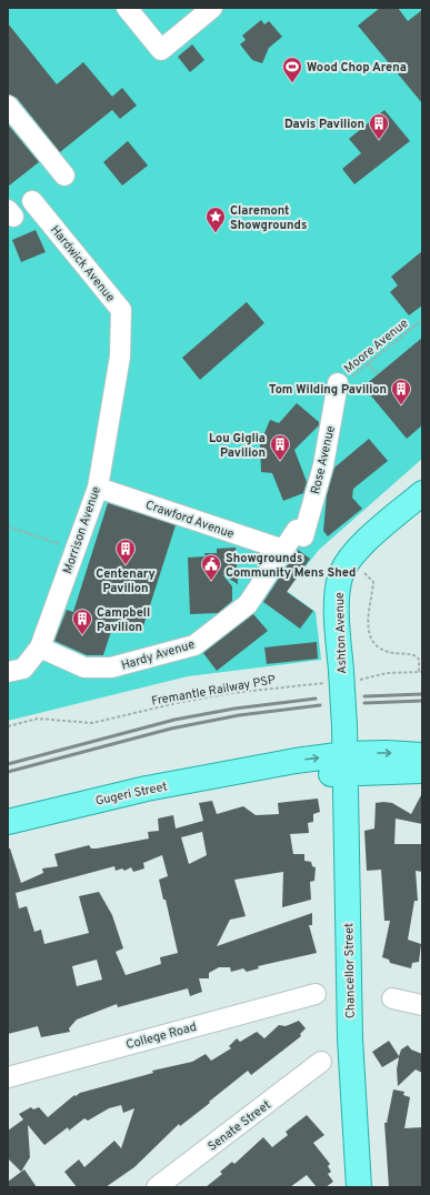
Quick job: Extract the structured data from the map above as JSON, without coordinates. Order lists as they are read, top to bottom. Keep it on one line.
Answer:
{"streets":{"main road":["Ashton Avenue","Gugeri Street","Chancellor Street"],"street":["Hardwick Avenue","Rose Avenue","Crawford Avenue","Morrison Avenue","Hardy Avenue","College Road","Senate Street"],"path":["Moore Avenue","Fremantle Railway PSP"]},"crossings":[["Hardwick Avenue","Morrison Avenue"],["Moore Avenue","Rose Avenue"],["Rose Avenue","Hardy Avenue"],["Crawford Avenue","Morrison Avenue"],["Crawford Avenue","Hardy Avenue"],["Morrison Avenue","Hardy Avenue"],["Ashton Avenue","Fremantle Railway PSP"],["Ashton Avenue","Gugeri Street"],["Ashton Avenue","Chancellor Street"],["Gugeri Street","Chancellor Street"]],"places":{"sports":["Wood Chop Arena"],"building":["Davis Pavilion","Tom Wilding Pavilion","Lou Giglia Pavilion","Centenary Pavilion","Campbell Pavilion"],"place":["Claremont Showgrounds"],"public building":["Showgrounds Community Mens Shed"]}}
